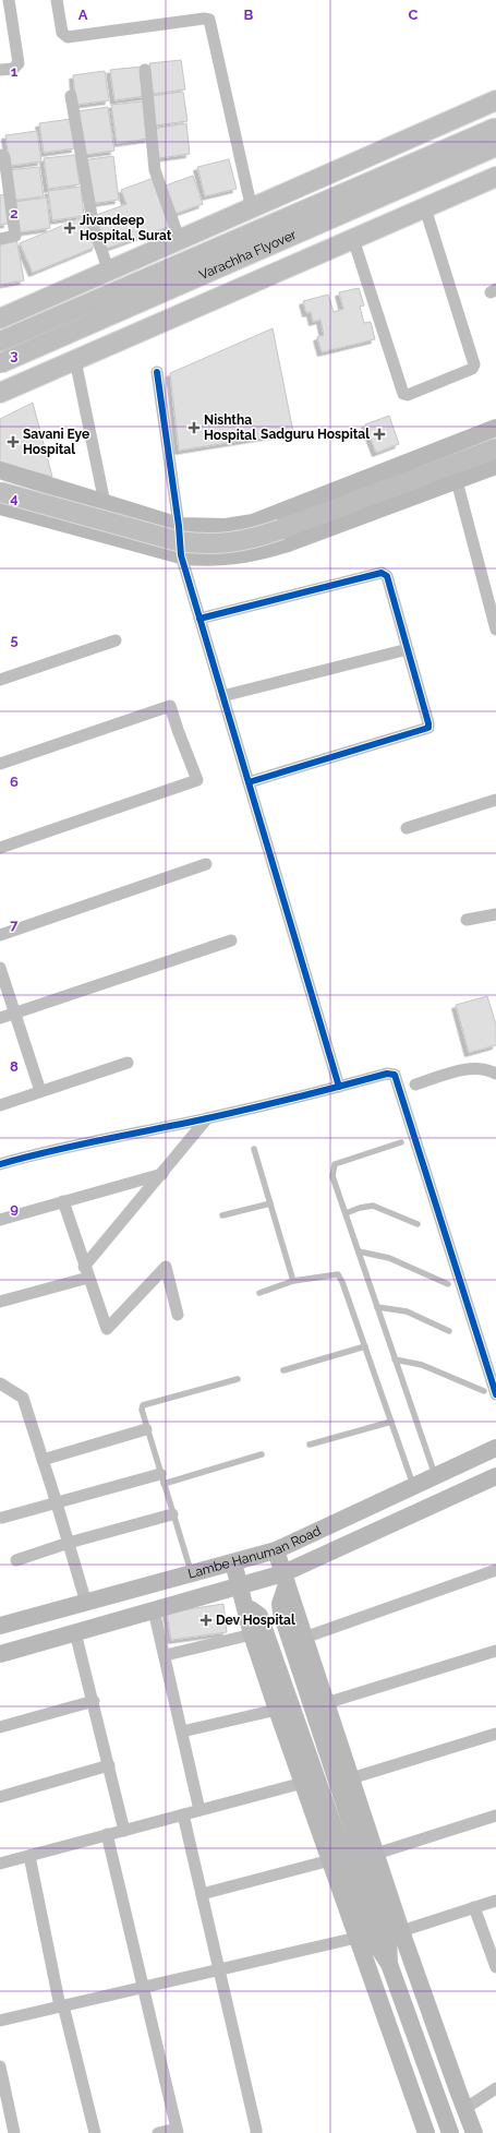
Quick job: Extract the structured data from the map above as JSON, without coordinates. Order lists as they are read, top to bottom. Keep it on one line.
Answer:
{"streets":{"main road":["Varachha Flyover","Lambe Hanuman Road"]},"places":{"health":["Jivandeep Hospital, Surat","Nishtha Hospital","Sadguru Hospital","Savani Eye Hospital","Dev Hospital"]},"grid":{"columns":["A","B","C"],"rows":["1","2","3","4","5","6","7","8","9"]}}
